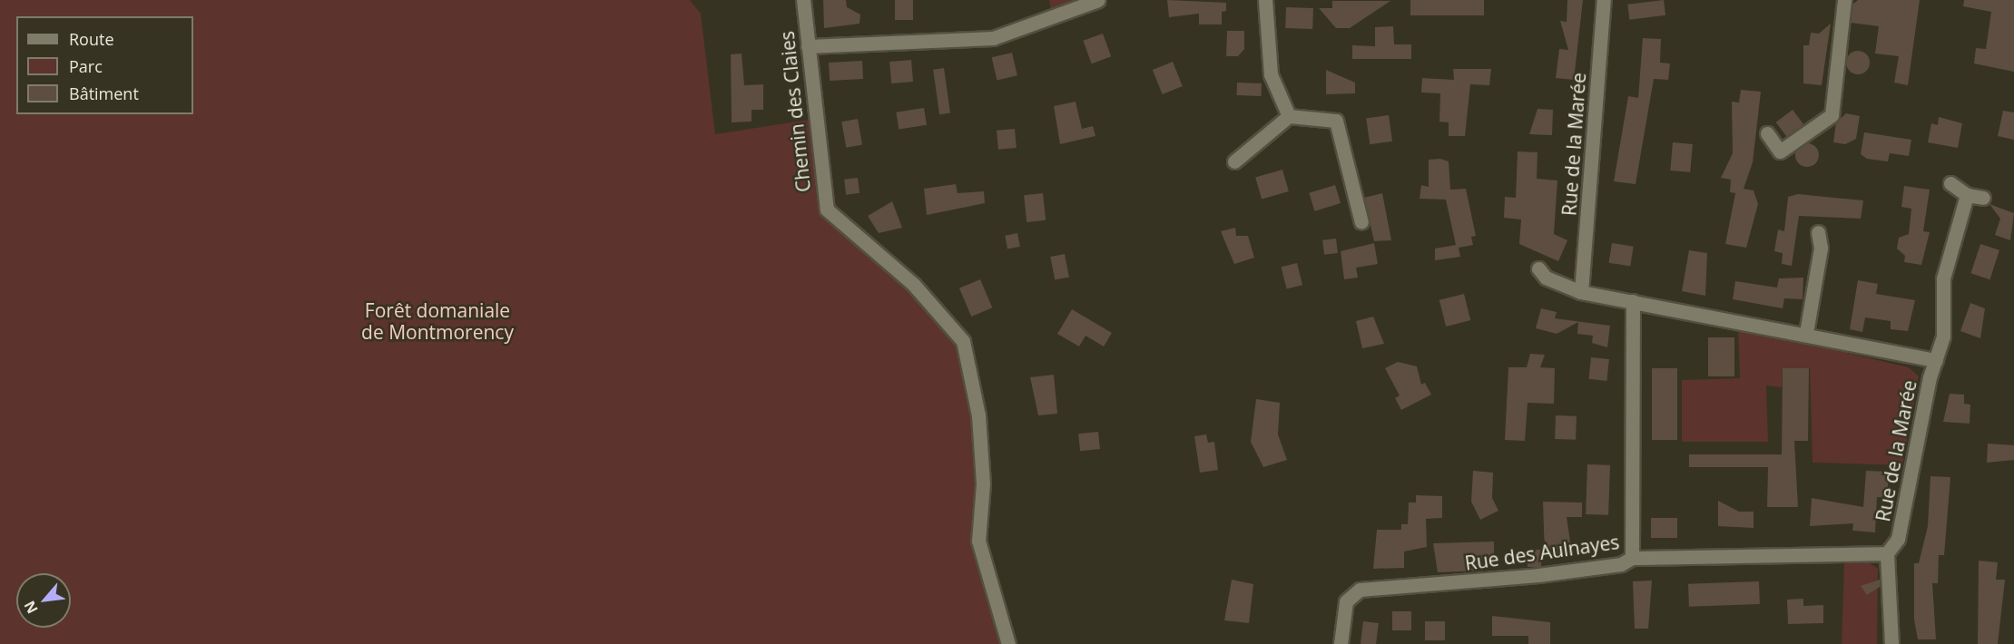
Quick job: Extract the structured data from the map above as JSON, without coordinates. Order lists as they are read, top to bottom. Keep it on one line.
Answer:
{"streets":{"street":["Chemin des Claies","Rue de la Marée","Rue des Aulnayes"]},"parks":["Forêt domaniale de Montmorency"],"legend":["Route","Parc","Bâtiment"],"north":"bottom left"}
